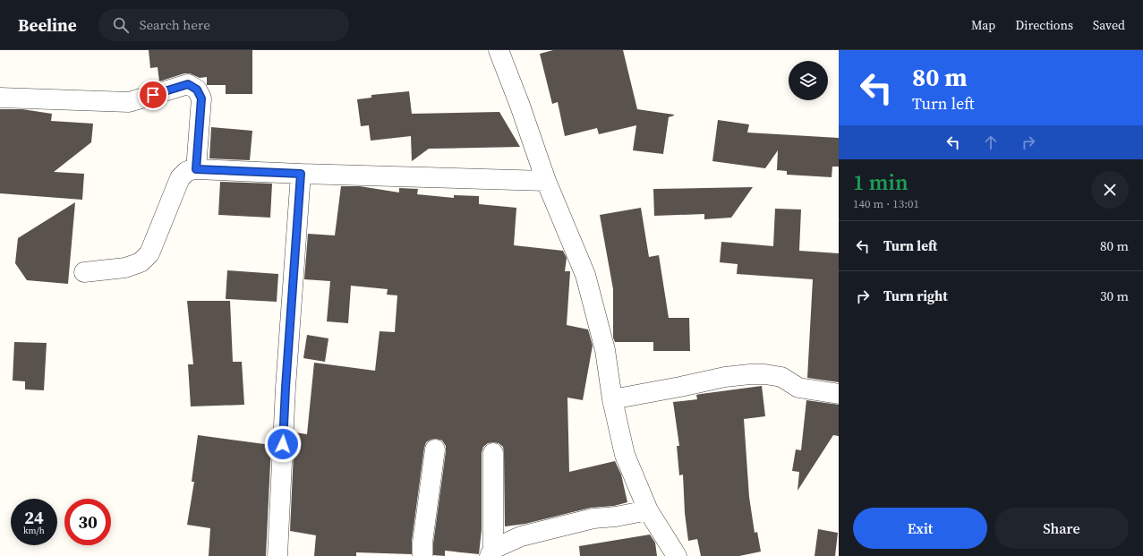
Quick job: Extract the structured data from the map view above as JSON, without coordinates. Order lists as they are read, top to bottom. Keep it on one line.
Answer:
{"page":{"header":"Beeline","search":"Search here","nav":["Map","Directions","Saved"],"turn":["80 m","Turn left"],"heading":["1 min","140 m · 13:01"],"list":[{"name":"Turn left","value":"80 m"},{"name":"Turn right","value":"30 m"}],"speed":"24 km/h","limit":"30","buttons":["Exit","Share"]}}
